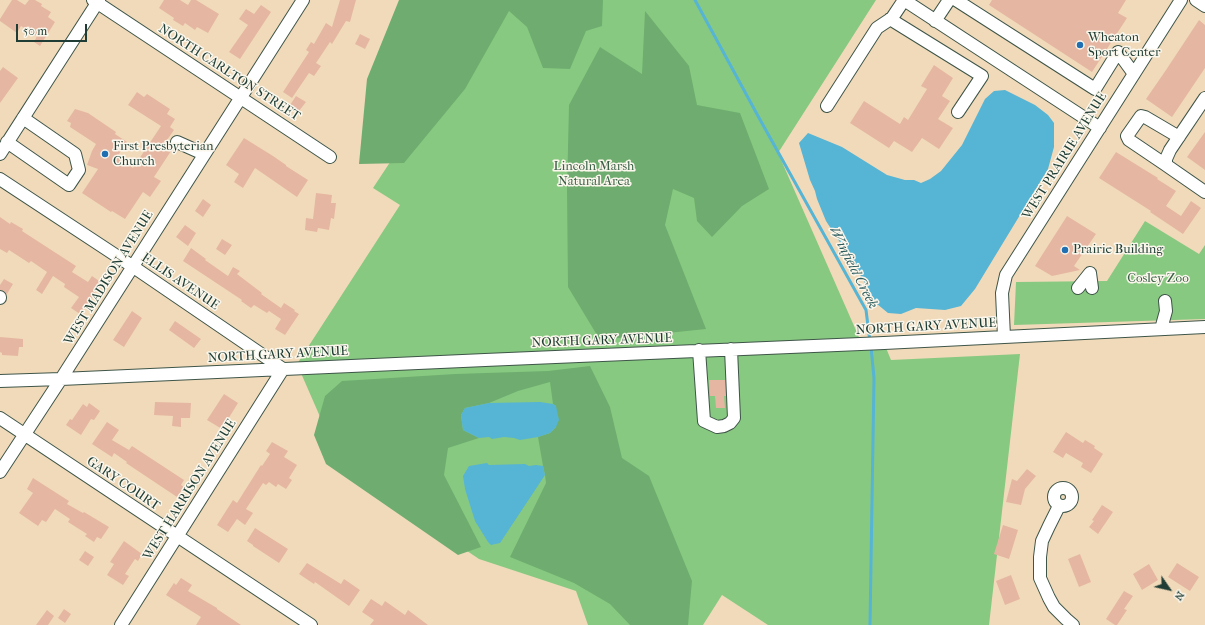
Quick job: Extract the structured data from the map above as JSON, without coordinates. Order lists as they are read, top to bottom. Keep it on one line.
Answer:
{"streets":{"street":["NORTH CARLTON STREET","WEST PRAIRIE AVENUE","WEST MADISON AVENUE","ELLIS AVENUE","NORTH GARY AVENUE","GARY COURT","WEST HARRISON AVENUE"]},"crossings":[["NORTH CARLTON STREET","WEST MADISON AVENUE"],["WEST PRAIRIE AVENUE","NORTH GARY AVENUE"],["WEST MADISON AVENUE","ELLIS AVENUE"],["WEST MADISON AVENUE","NORTH GARY AVENUE"],["WEST MADISON AVENUE","GARY COURT"],["ELLIS AVENUE","NORTH GARY AVENUE"],["ELLIS AVENUE","WEST HARRISON AVENUE"],["NORTH GARY AVENUE","WEST HARRISON AVENUE"],["GARY COURT","WEST HARRISON AVENUE"]],"water":["Winfield Creek"],"parks":["Lincoln Marsh Natural Area","Cosley Zoo"],"places":["Wheaton Sport Center","First Presbyterian Church","Prairie Building"],"scale_bar":"50 m","north":"bottom right"}
